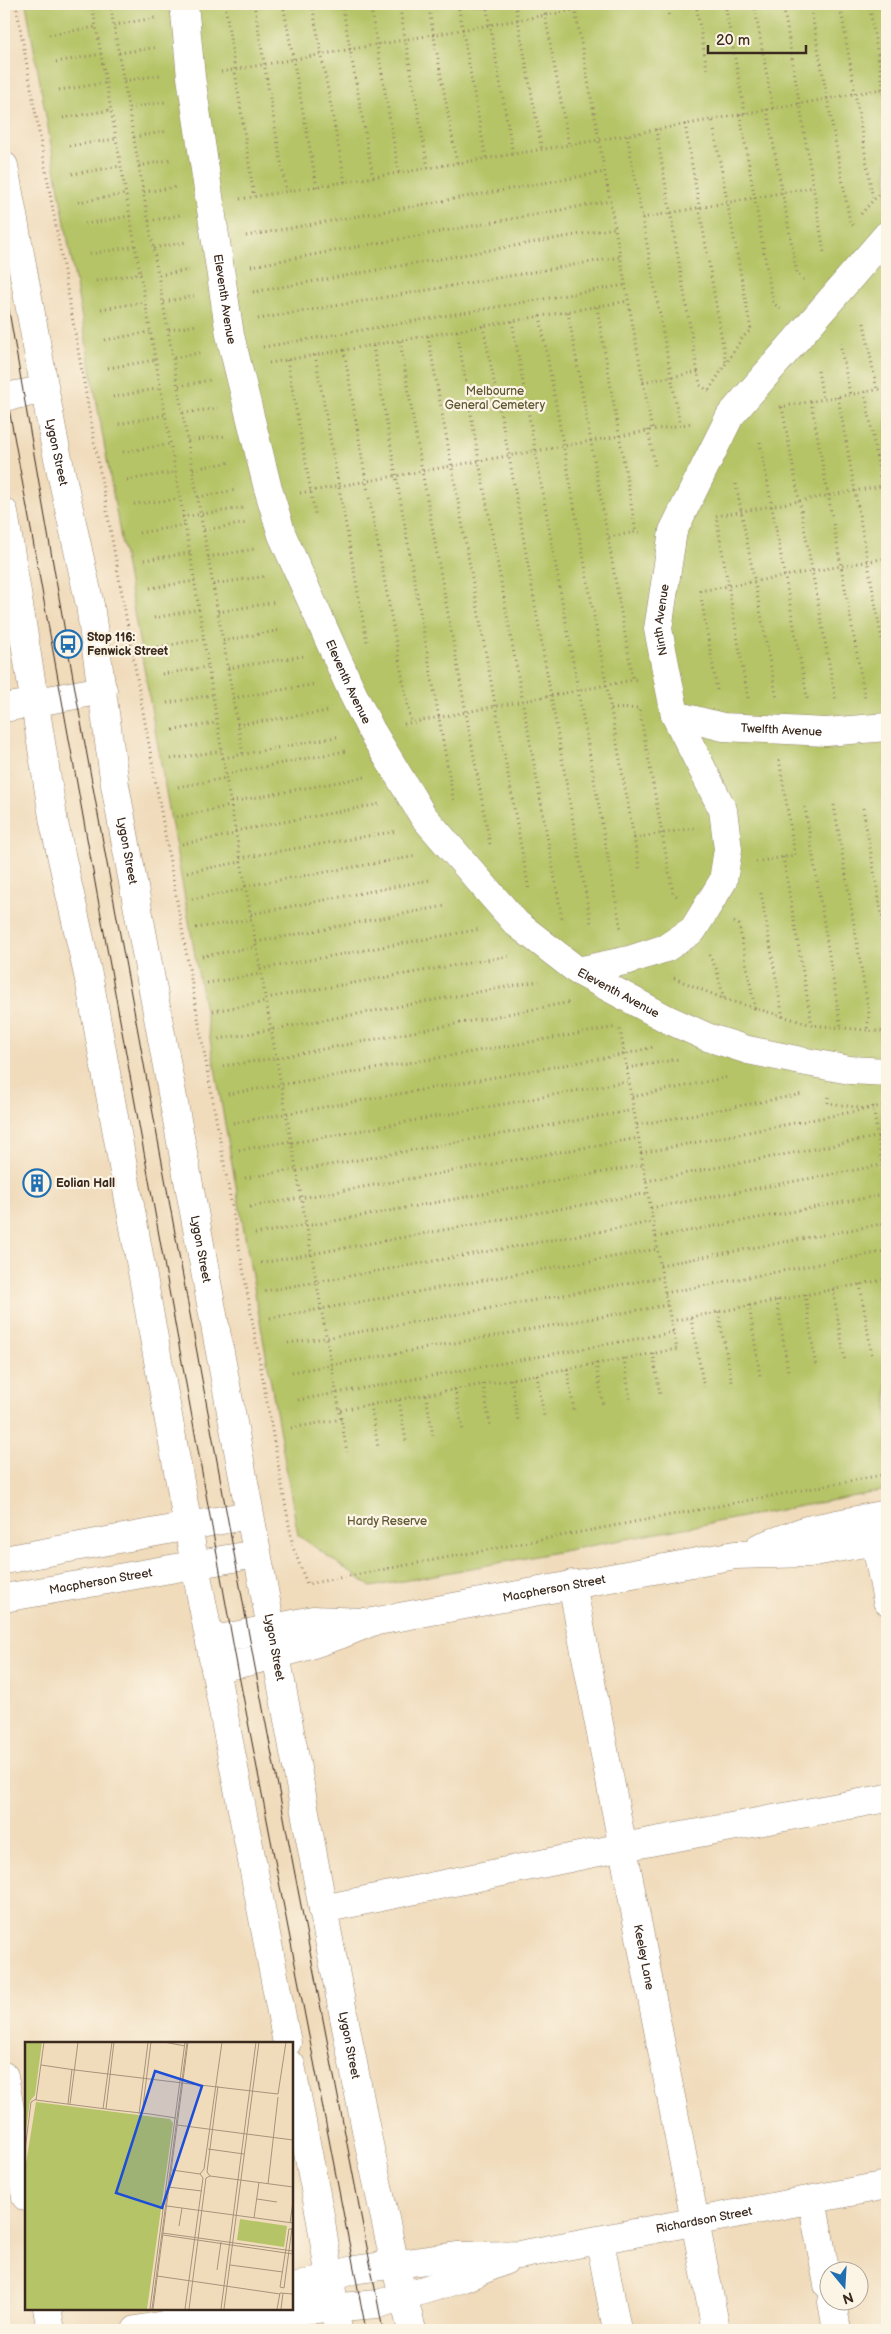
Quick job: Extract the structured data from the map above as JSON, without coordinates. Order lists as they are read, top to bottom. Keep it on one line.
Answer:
{"streets":{"street":["Eleventh Avenue","Lygon Street","Ninth Avenue","Twelfth Avenue","Macpherson Street","Keeley Lane","Richardson Street"]},"crossings":[["Eleventh Avenue","Ninth Avenue"],["Lygon Street","Macpherson Street"],["Lygon Street","Richardson Street"],["Ninth Avenue","Twelfth Avenue"],["Macpherson Street","Keeley Lane"],["Keeley Lane","Richardson Street"]],"parks":["Melbourne General Cemetery","Hardy Reserve"],"places":{"bus stop":["Stop 116: Fenwick Street"],"building":["Eolian Hall"]},"scale_bar":"20 m","north":"bottom"}
